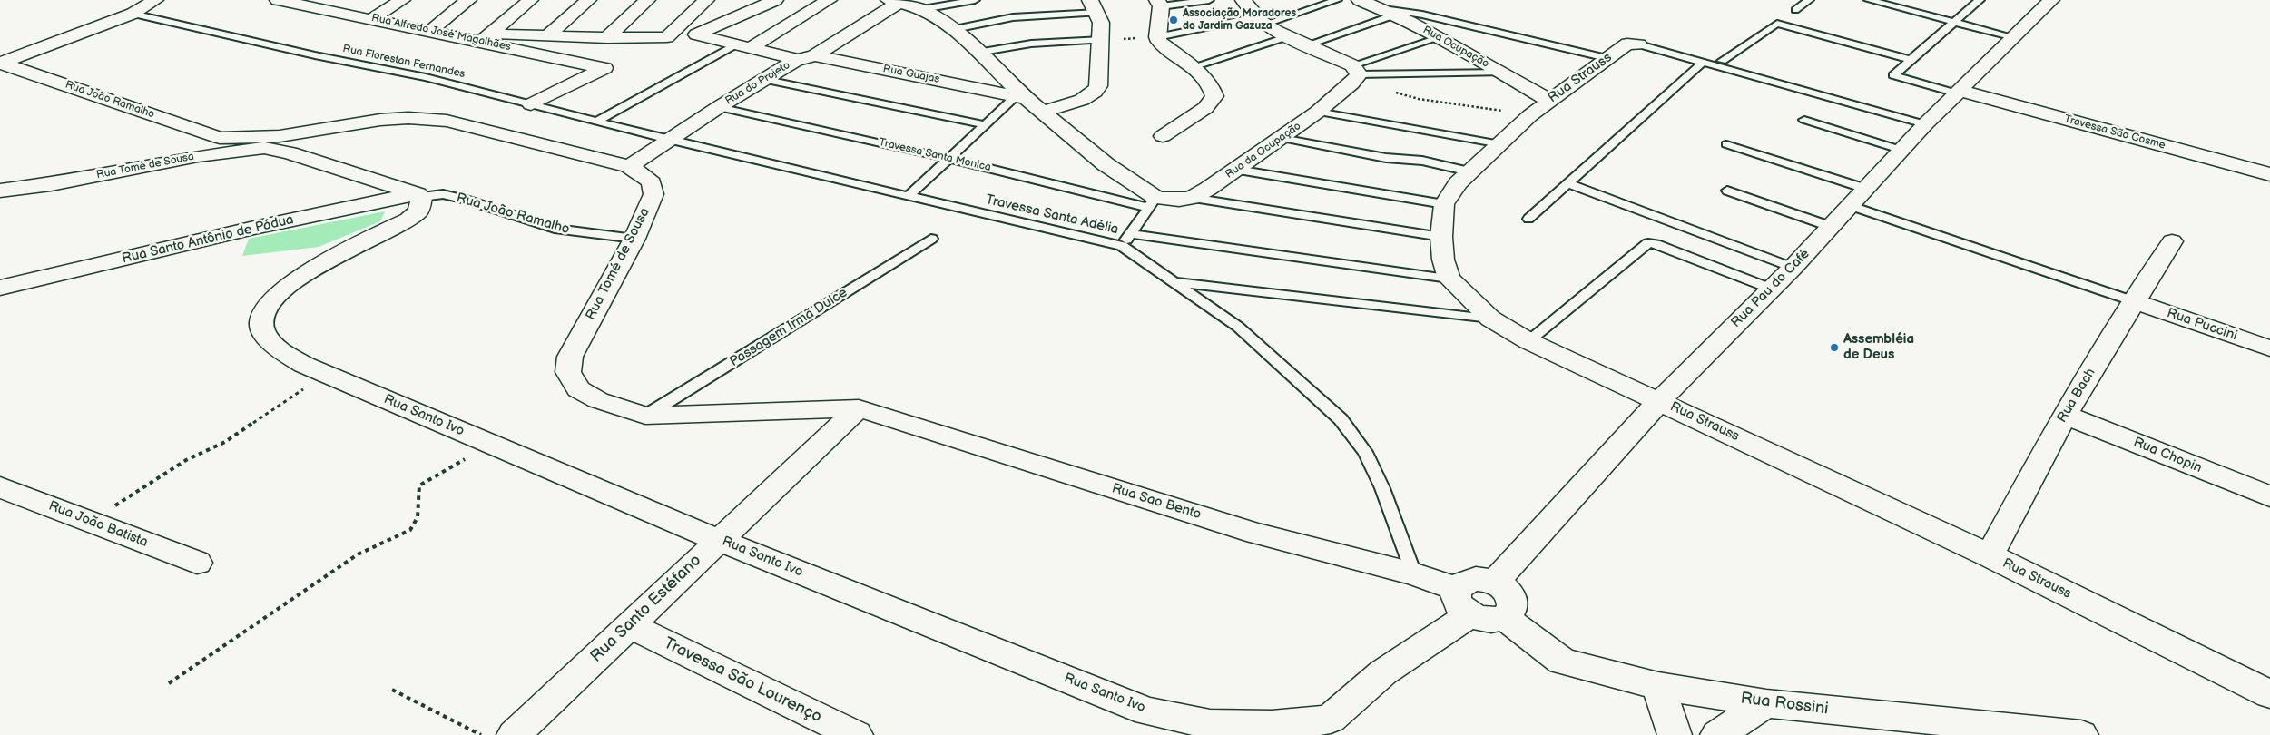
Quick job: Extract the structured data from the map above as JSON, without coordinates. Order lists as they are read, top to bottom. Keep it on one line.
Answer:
{"streets":{"street":["Rua Alfredo José Magalhães","Rua Ocupação","Rua Guajas","Rua Strauss","Rua do Projeto","Rua João Ramalho","Travessa São Cosme","Rua da Ocupação","Rua Tomé de Sousa","Rua Santo Antônio de Pádua","Rua Pau do Café","Rua Puccini","Rua Bach","Rua Santo Ivo","Rua Chopin","Rua Sao Bento","Rua João Batista","Rua Santo Estéfano","Travessa São Lourenço","Rua Rossini"],"lane":["Rua Florestan Fernandes","Travessa Santa Monica","Travessa Santa Adélia","Passagem Irmã Dulce"]},"crossings":[["Rua Alfredo José Magalhães","Rua Florestan Fernandes"],["Rua Ocupação","Rua Strauss"],["Rua Florestan Fernandes","Rua do Projeto"],["Rua Florestan Fernandes","Travessa Santa Adélia"],["Rua Guajas","Rua do Projeto"],["Rua Strauss","Rua Pau do Café"],["Rua Strauss","Rua Bach"],["Rua do Projeto","Travessa Santa Monica"],["Rua do Projeto","Rua Tomé de Sousa"],["Rua do Projeto","Travessa Santa Adélia"],["Rua João Ramalho","Rua Tomé de Sousa"],["Rua João Ramalho","Rua Santo Antônio de Pádua"],["Rua João Ramalho","Rua Santo Ivo"],["Travessa São Cosme","Rua Pau do Café"],["Rua da Ocupação","Travessa Santa Monica"],["Rua Tomé de Sousa","Passagem Irmã Dulce"],["Rua Tomé de Sousa","Rua Sao Bento"],["Rua Tomé de Sousa","Rua Santo Estéfano"],["Travessa Santa Adélia","Rua Sao Bento"],["Rua Santo Antônio de Pádua","Rua Santo Ivo"],["Rua Pau do Café","Rua Santo Ivo"],["Rua Pau do Café","Rua Sao Bento"],["Rua Pau do Café","Rua Rossini"],["Rua Puccini","Rua Bach"],["Rua Bach","Rua Chopin"],["Rua Santo Ivo","Rua Sao Bento"],["Rua Santo Ivo","Rua Santo Estéfano"],["Rua Santo Ivo","Rua Rossini"],["Rua Sao Bento","Rua Santo Estéfano"],["Rua Sao Bento","Rua Rossini"],["Rua Santo Estéfano","Travessa São Lourenço"]],"places":["Associação Moradores do Jardim Gazuza","Assembléia de Deus"]}
